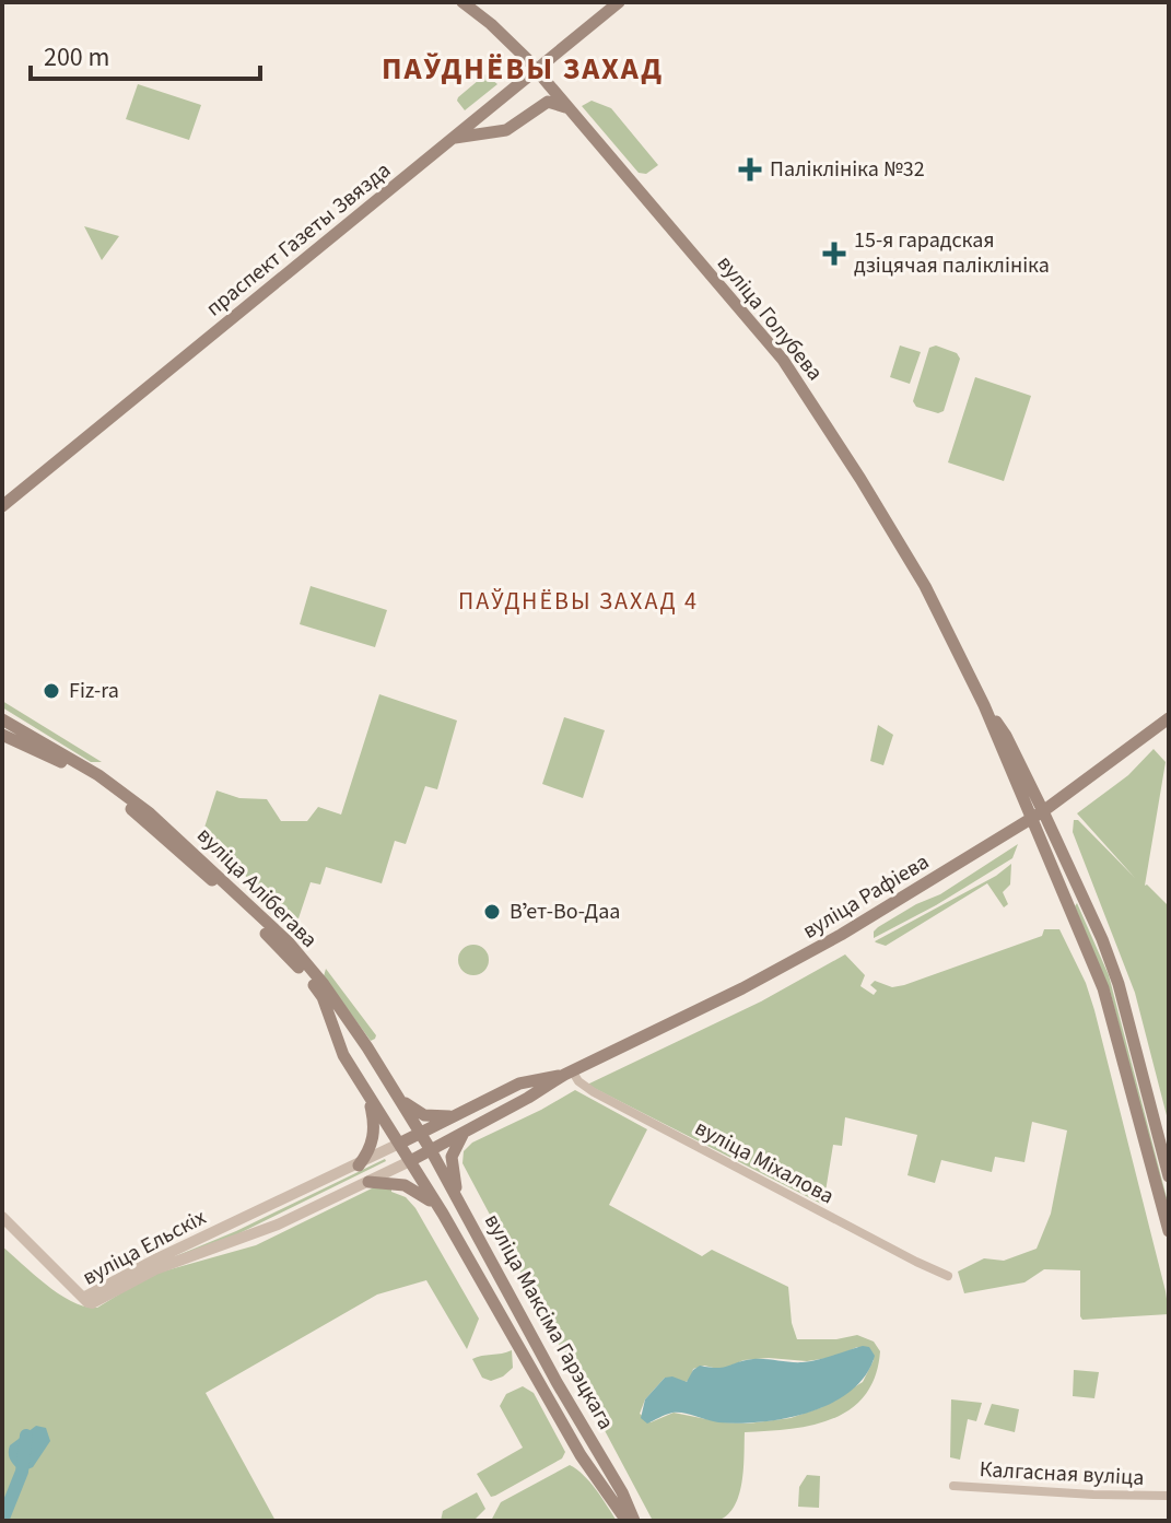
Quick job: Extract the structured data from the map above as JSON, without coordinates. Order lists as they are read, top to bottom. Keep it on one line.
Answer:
{"streets":{"main road":["праспект Газеты Звязда","вуліца Голубева","вуліца Алібегава","вуліца Рафіева","вуліца Максіма Гарэцкага"],"street":["вуліца Міхалова","вуліца Ельскіх","Калгасная вуліца"]},"crossings":[["праспект Газеты Звязда","вуліца Голубева"],["вуліца Голубева","вуліца Рафіева"],["вуліца Алібегава","вуліца Рафіева"],["вуліца Алібегава","вуліца Ельскіх"],["вуліца Алібегава","вуліца Максіма Гарэцкага"],["вуліца Рафіева","вуліца Міхалова"],["вуліца Рафіева","вуліца Ельскіх"],["вуліца Рафіева","вуліца Максіма Гарэцкага"],["вуліца Ельскіх","вуліца Максіма Гарэцкага"]],"districts":["ПАЎДНЁВЫ ЗАХАД","ПАЎДНЁВЫ ЗАХАД 4"],"places":{"health":["Паліклініка №32","15-я гарадская дзіцячая паліклініка"],"other":["Fiz-ra","Вʼет-Во-Даа"]},"scale_bar":"200 m"}
